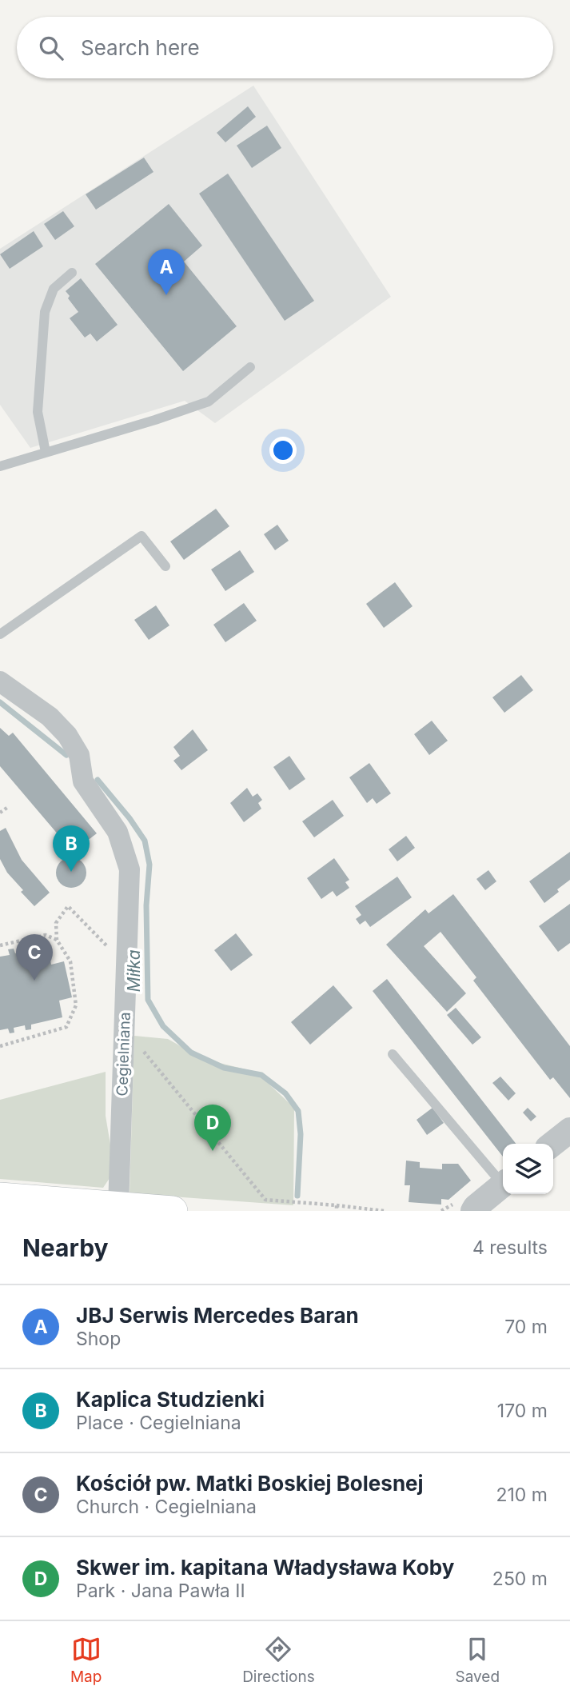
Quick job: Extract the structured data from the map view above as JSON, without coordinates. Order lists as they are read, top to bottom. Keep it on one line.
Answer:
{"streets":{"street":["Cegielniana"]},"water":["Miłka"],"page":{"search":"Search here","pins":["A","B","C","D"],"heading":["Nearby","4 results"],"list":[{"mark":"A","name":"JBJ Serwis Mercedes Baran","note":"Shop","value":"70 m"},{"mark":"B","name":"Kaplica Studzienki","note":"Place · Cegielniana","value":"170 m"},{"mark":"C","name":"Kościół pw. Matki Boskiej Bolesnej","note":"Church · Cegielniana","value":"210 m"},{"mark":"D","name":"Skwer im. kapitana Władysława Koby","note":"Park · Jana Pawła II","value":"250 m"}],"nav":["Map","Directions","Saved"]}}
